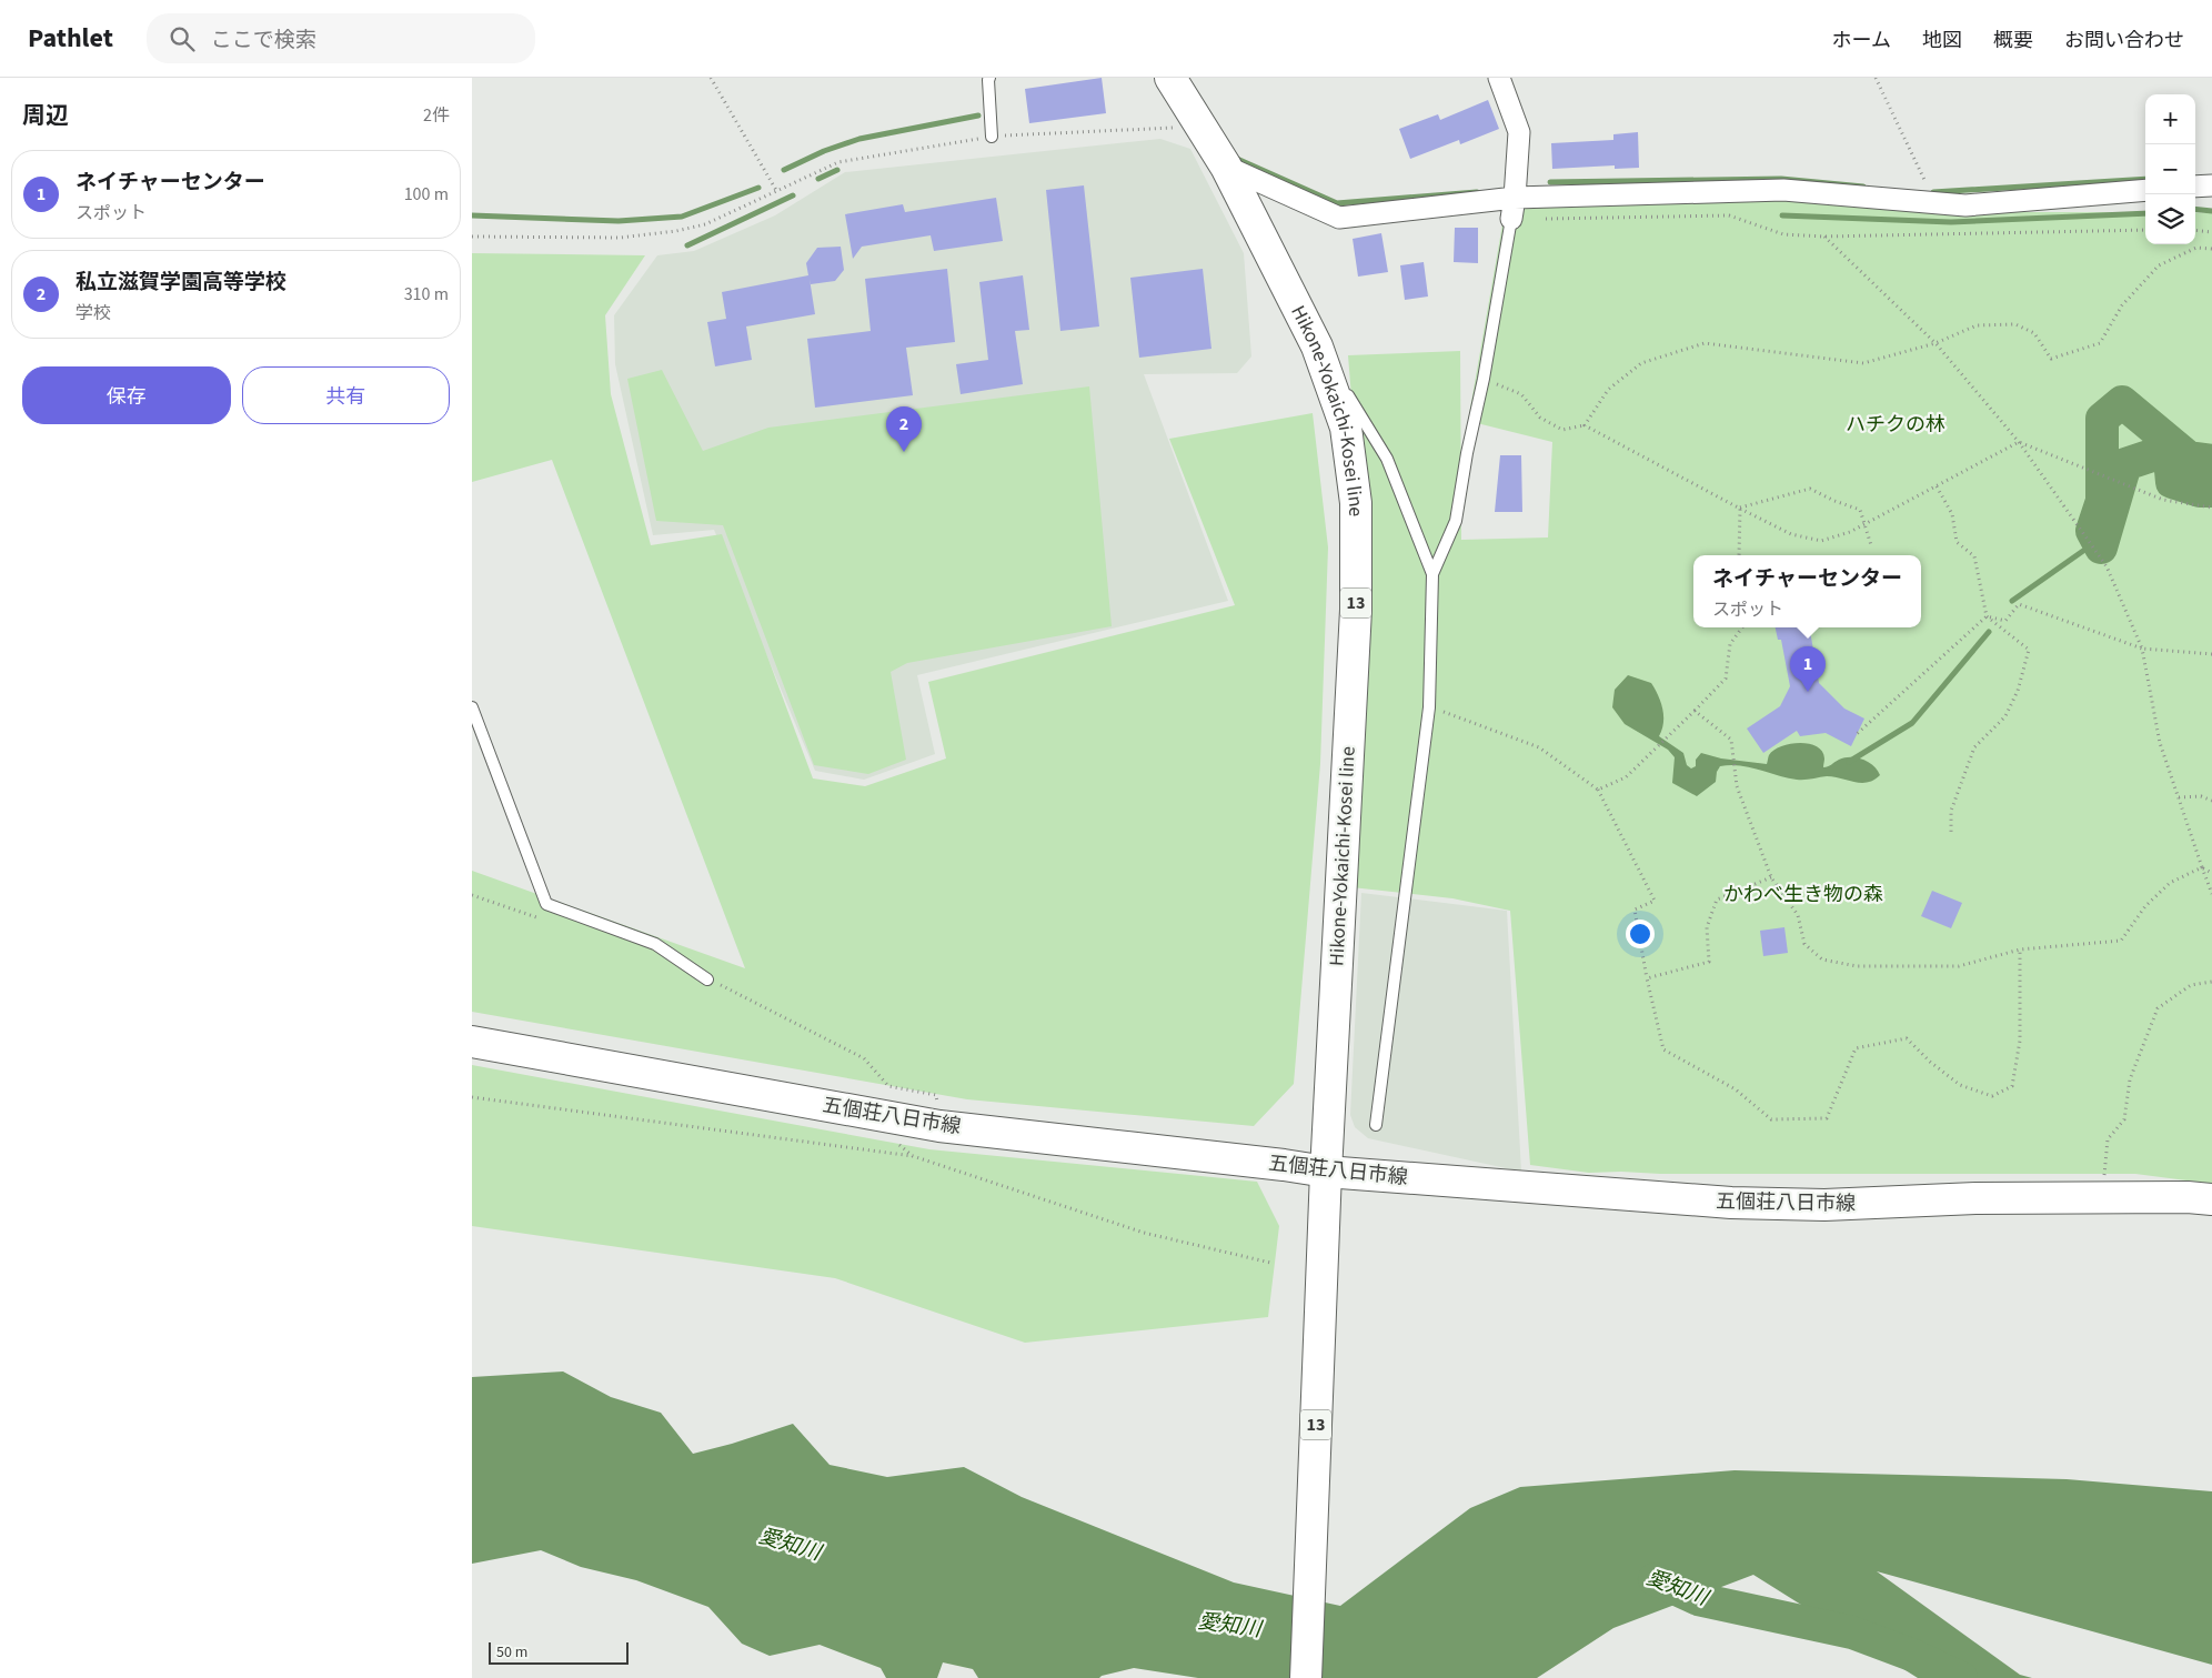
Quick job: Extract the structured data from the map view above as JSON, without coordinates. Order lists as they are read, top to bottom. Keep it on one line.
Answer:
{"streets":{"main road":["Hikone-Yokaichi-Kosei line","13","五個荘八日市線"]},"crossings":[["Hikone-Yokaichi-Kosei line","五個荘八日市線"]],"water":["愛知川"],"parks":["ハチクの林","かわべ生き物の森"],"scale_bar":"50 m","page":{"header":"Pathlet","search":"ここで検索","nav":["ホーム","地図","概要","お問い合わせ"],"heading":["周辺","2件"],"map_buttons":["+","−"],"list":[{"mark":"1","name":"ネイチャーセンター","note":"スポット","value":"100 m"},{"mark":"2","name":"私立滋賀学園高等学校","note":"学校","value":"310 m"}],"buttons":["保存","共有"],"pins":["2","1"],"popup":["ネイチャーセンター","スポット"],"scale":"50 m"}}
